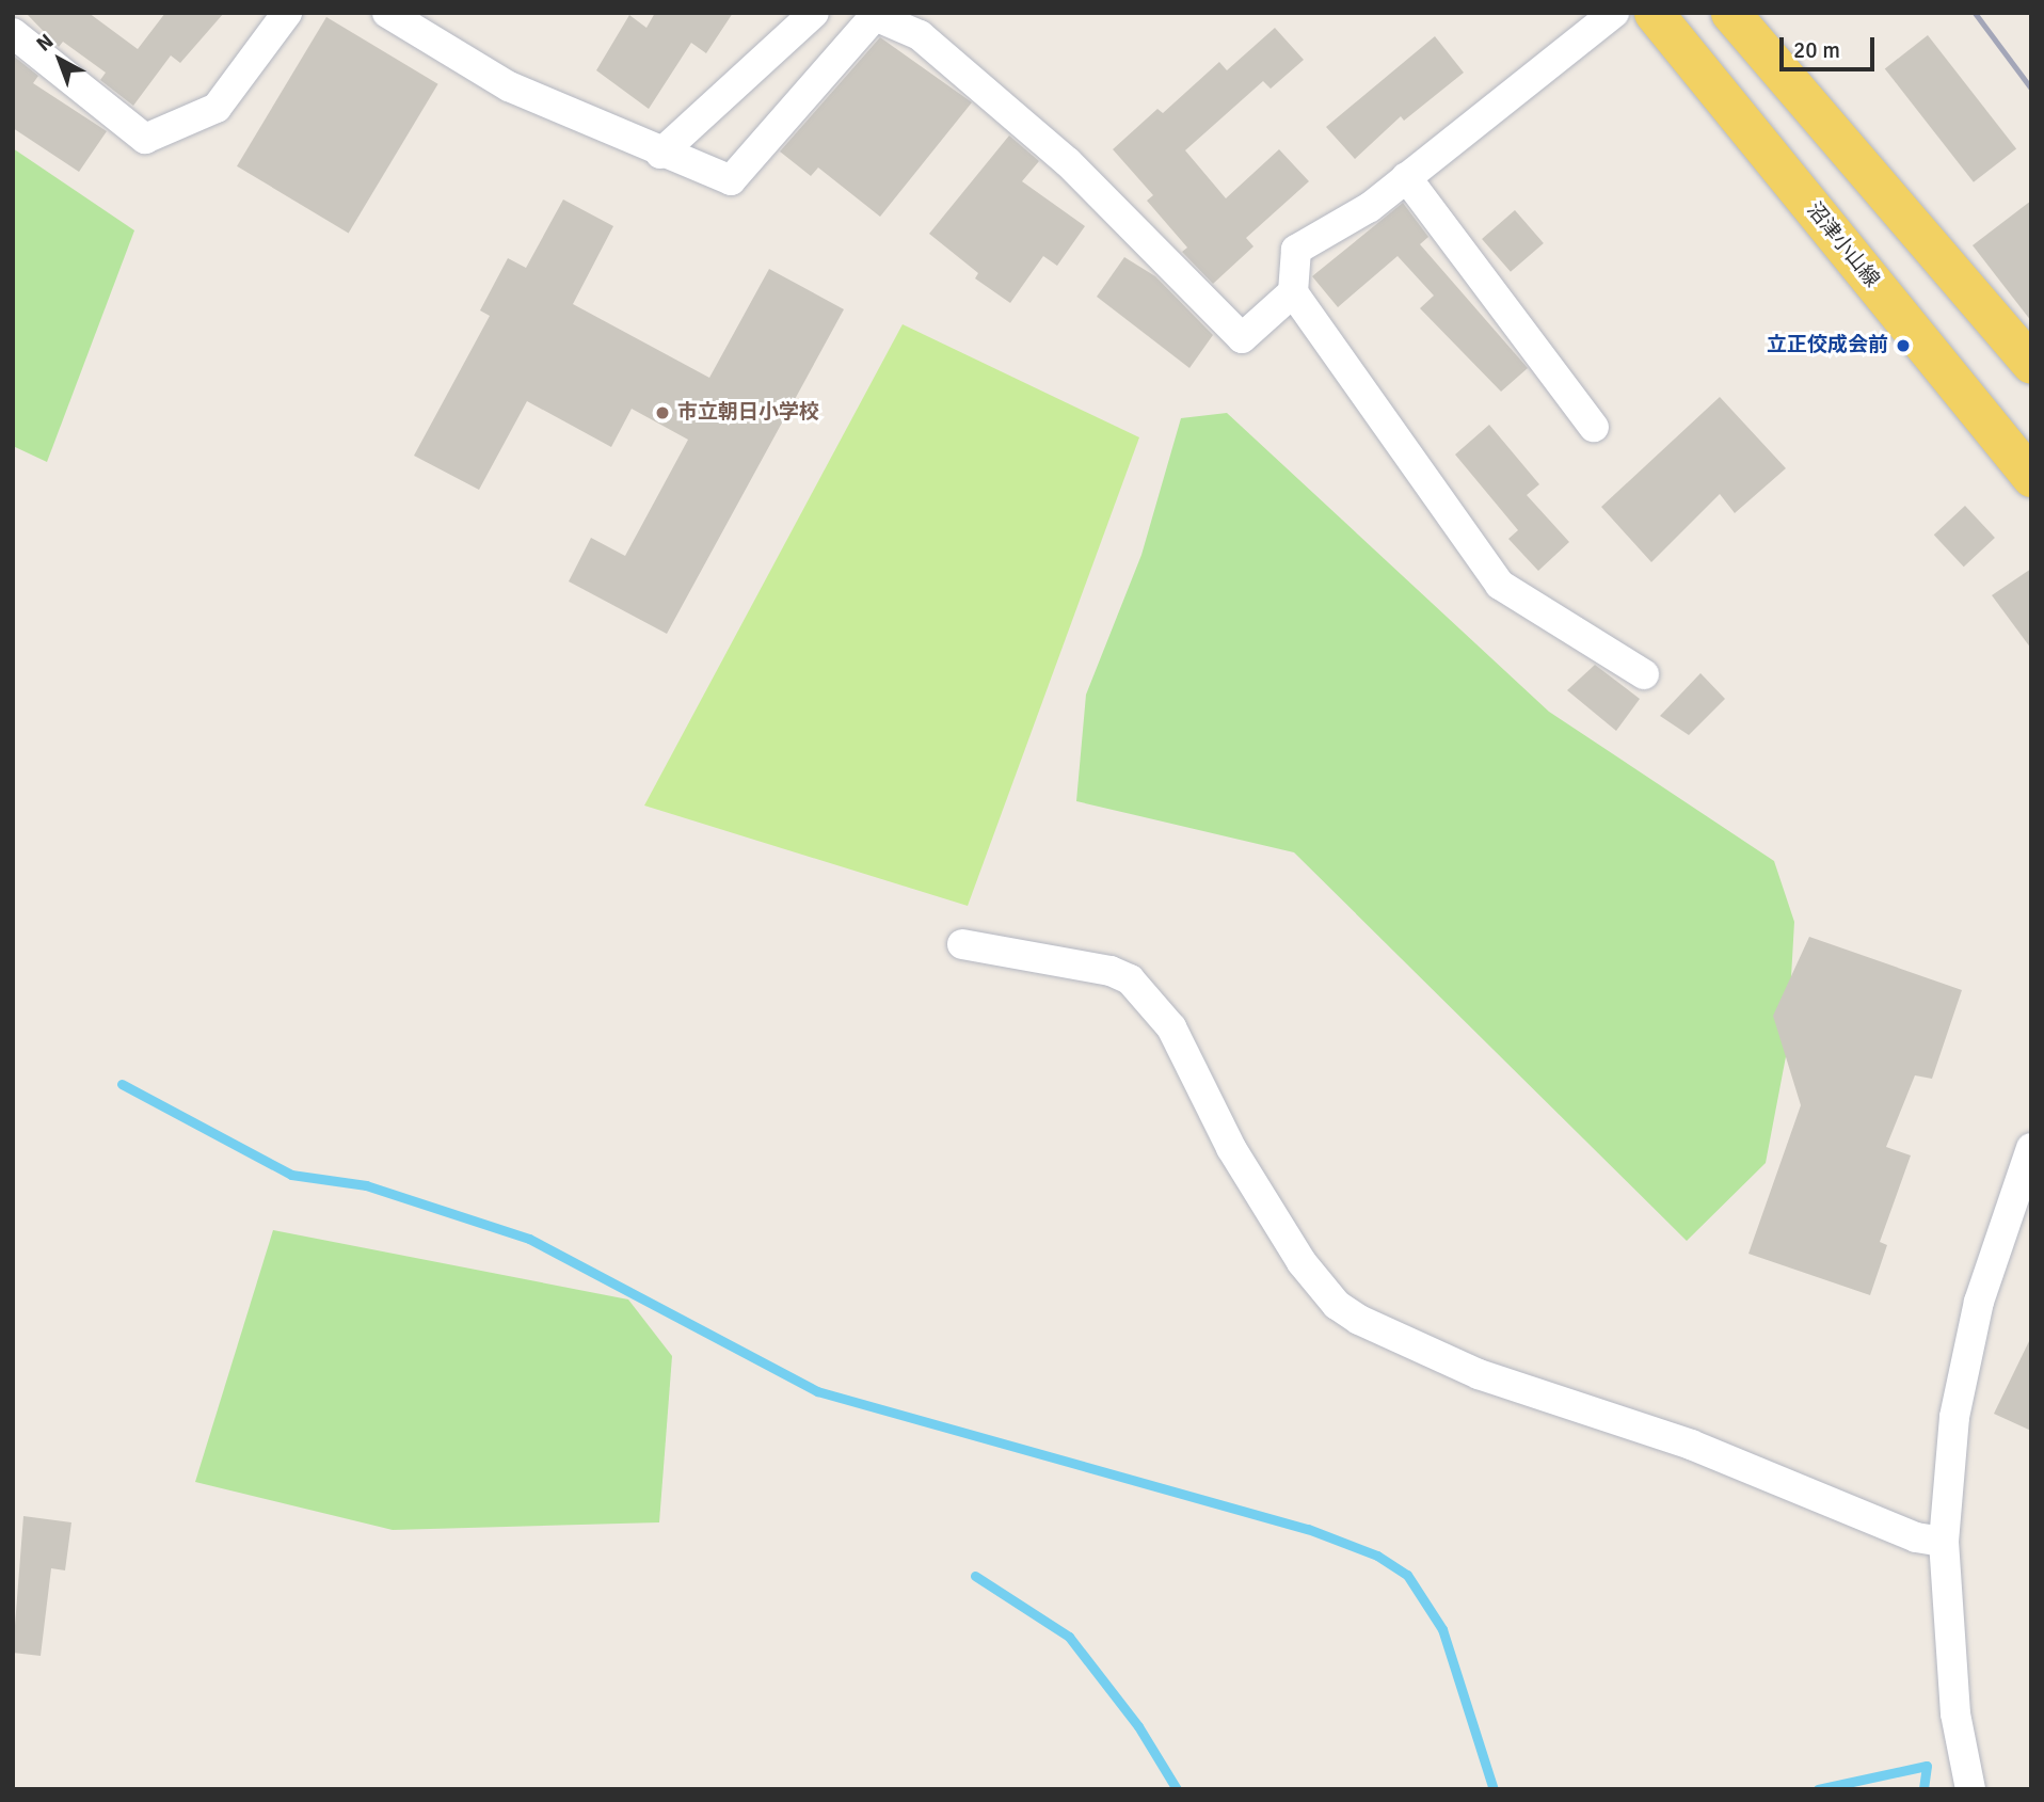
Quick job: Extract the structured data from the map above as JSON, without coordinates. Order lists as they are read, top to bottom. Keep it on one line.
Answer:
{"streets":{"main road":["沼津小山線"]},"places":["立正佼成会前","市立朝日小学校"],"scale_bar":"20 m","north":"top left"}
